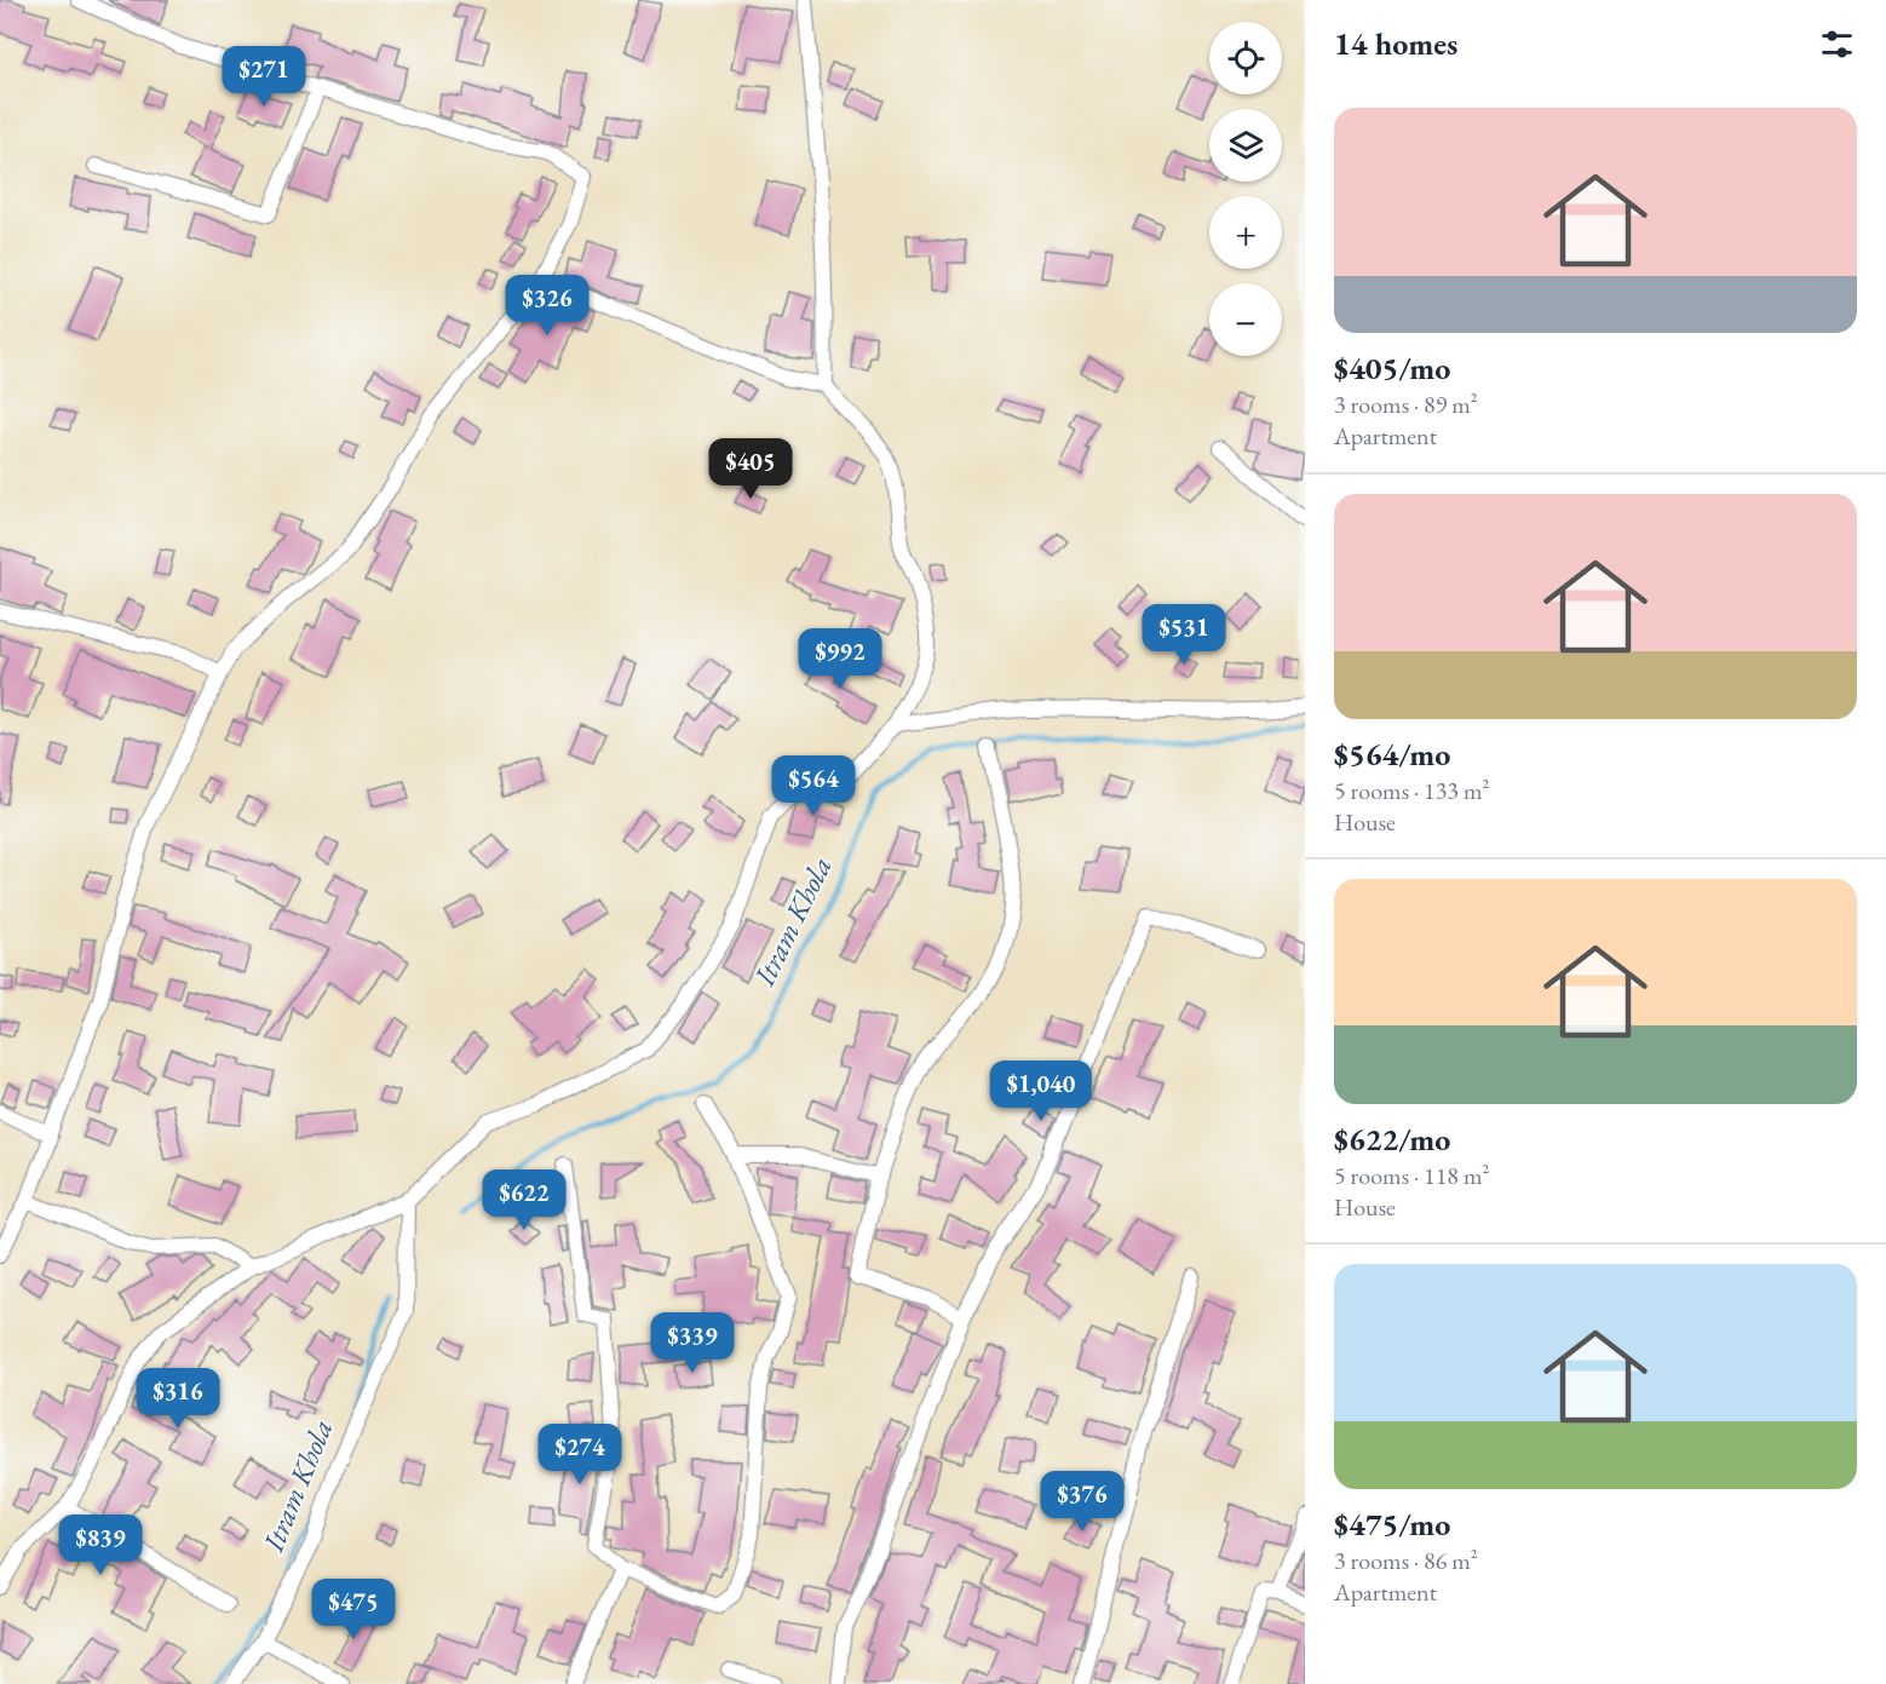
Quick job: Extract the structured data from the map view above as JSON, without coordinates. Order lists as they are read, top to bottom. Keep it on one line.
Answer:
{"water":["Itram Khola"],"page":{"heading":"14 homes","map_buttons":["+","−"],"price":["$271","$326","$405","$531","$992","$564","$1,040","$622","$339","$316","$274","$376","$839","$475"],"list":[{"name":"$405/mo","note":"3 rooms · 89 m² · Apartment"},{"name":"$564/mo","note":"5 rooms · 133 m² · House"},{"name":"$622/mo","note":"5 rooms · 118 m² · House"},{"name":"$475/mo","note":"3 rooms · 86 m² · Apartment"}]}}
